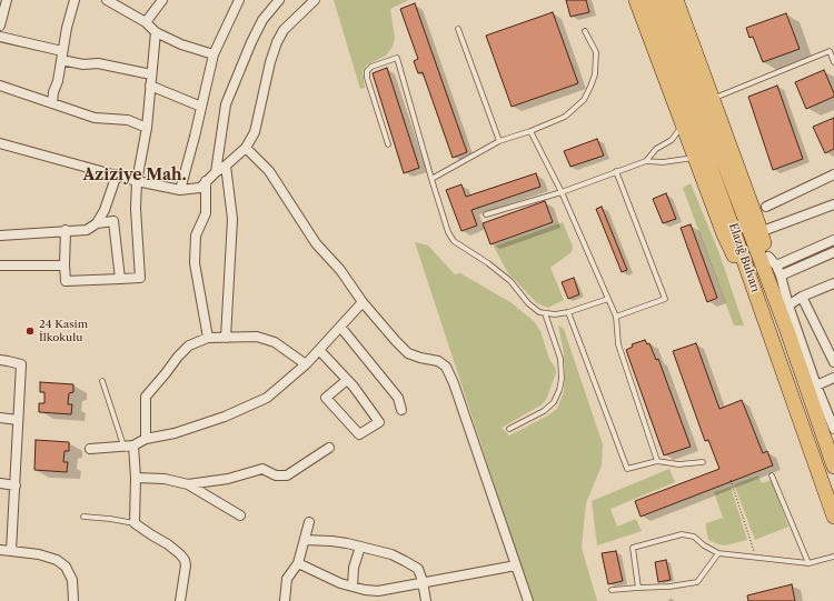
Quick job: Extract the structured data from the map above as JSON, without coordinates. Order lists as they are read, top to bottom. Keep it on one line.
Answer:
{"streets":{"highway":["Elazığ Bulvarı"]},"districts":["Aziziye Mah."],"places":["24 Kasim İlkokulu"]}
